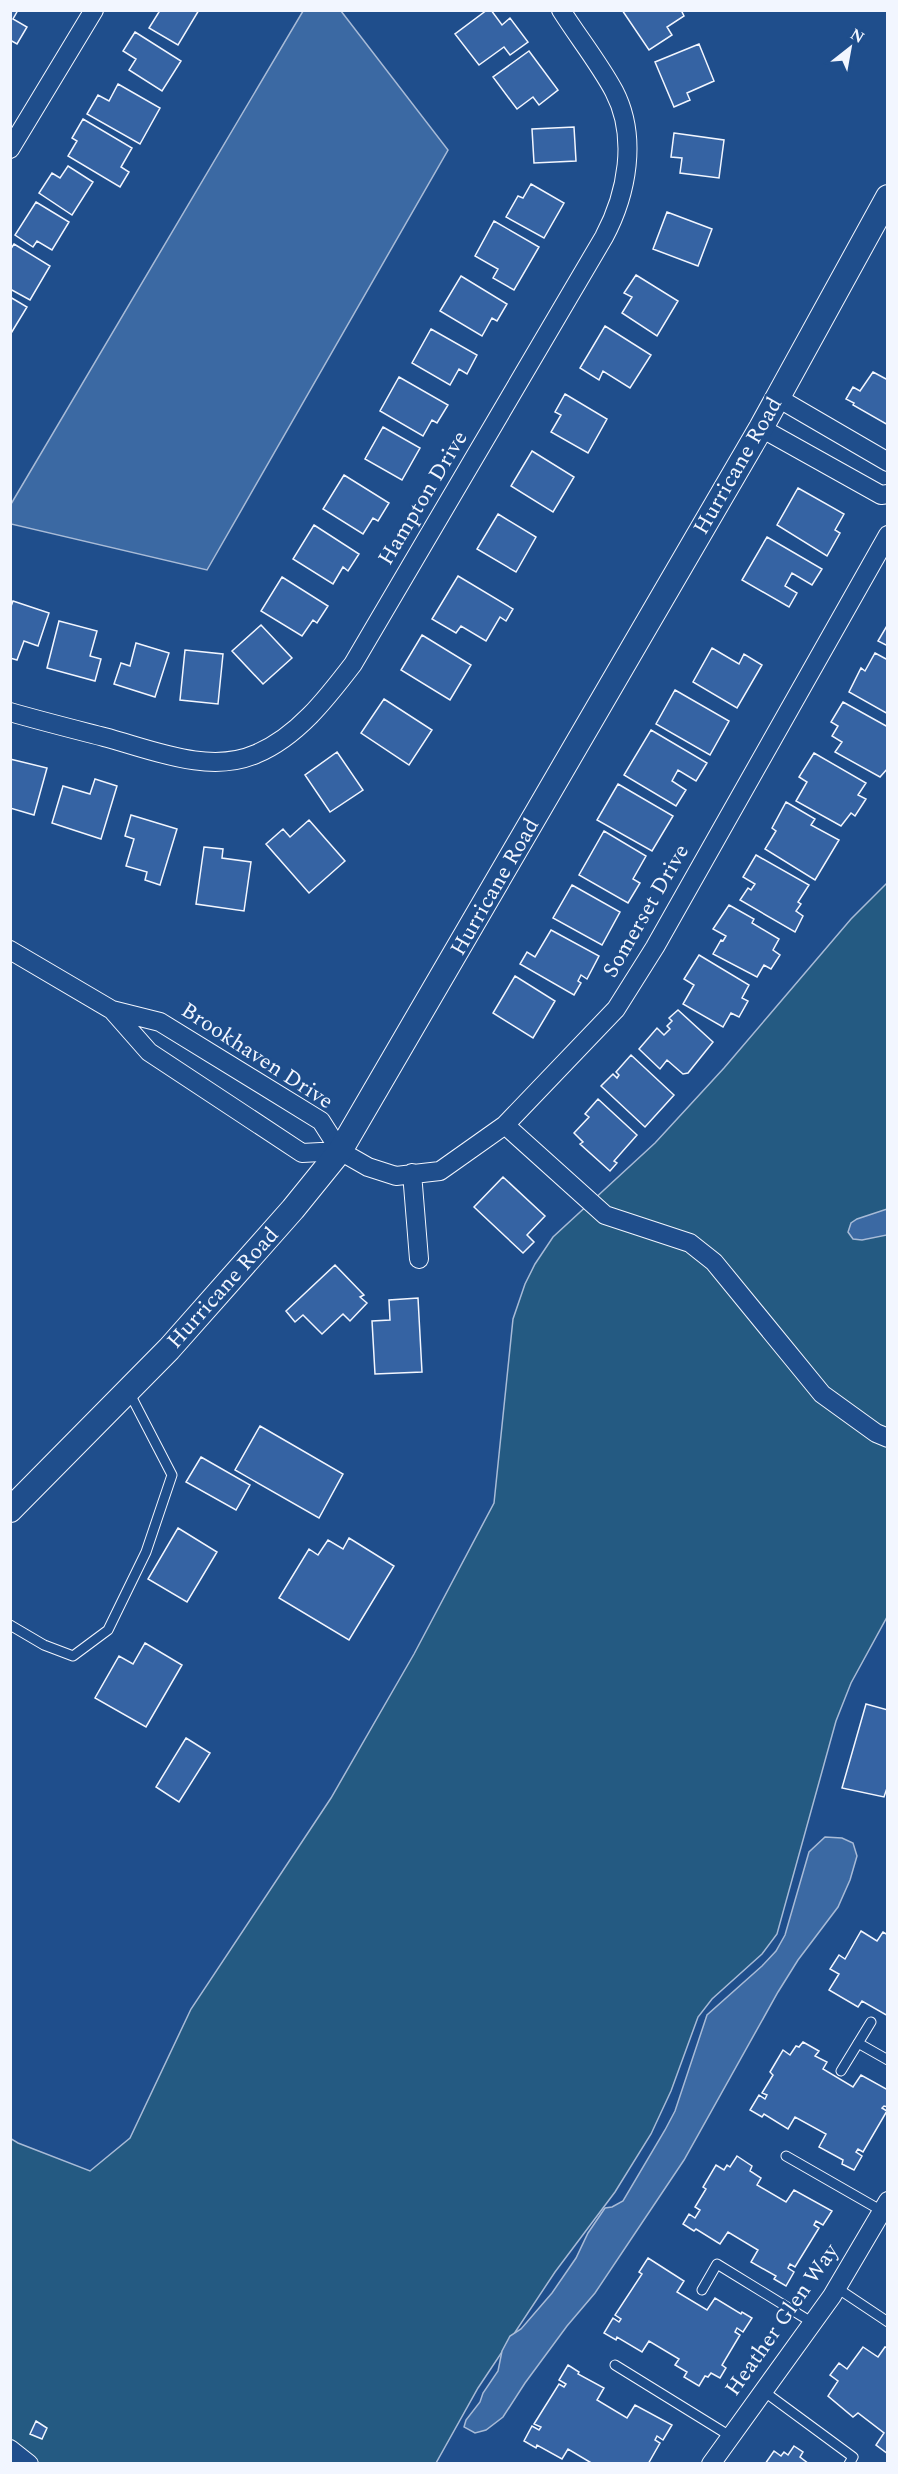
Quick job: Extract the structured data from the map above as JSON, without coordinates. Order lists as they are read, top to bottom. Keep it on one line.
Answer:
{"streets":{"street":["Hurricane Road","Hampton Drive","Somerset Drive","Brookhaven Drive","Heather Glen Way"]},"crossings":[["Hurricane Road","Somerset Drive"],["Hurricane Road","Brookhaven Drive"],["Somerset Drive","Brookhaven Drive"]],"north":"top right"}
